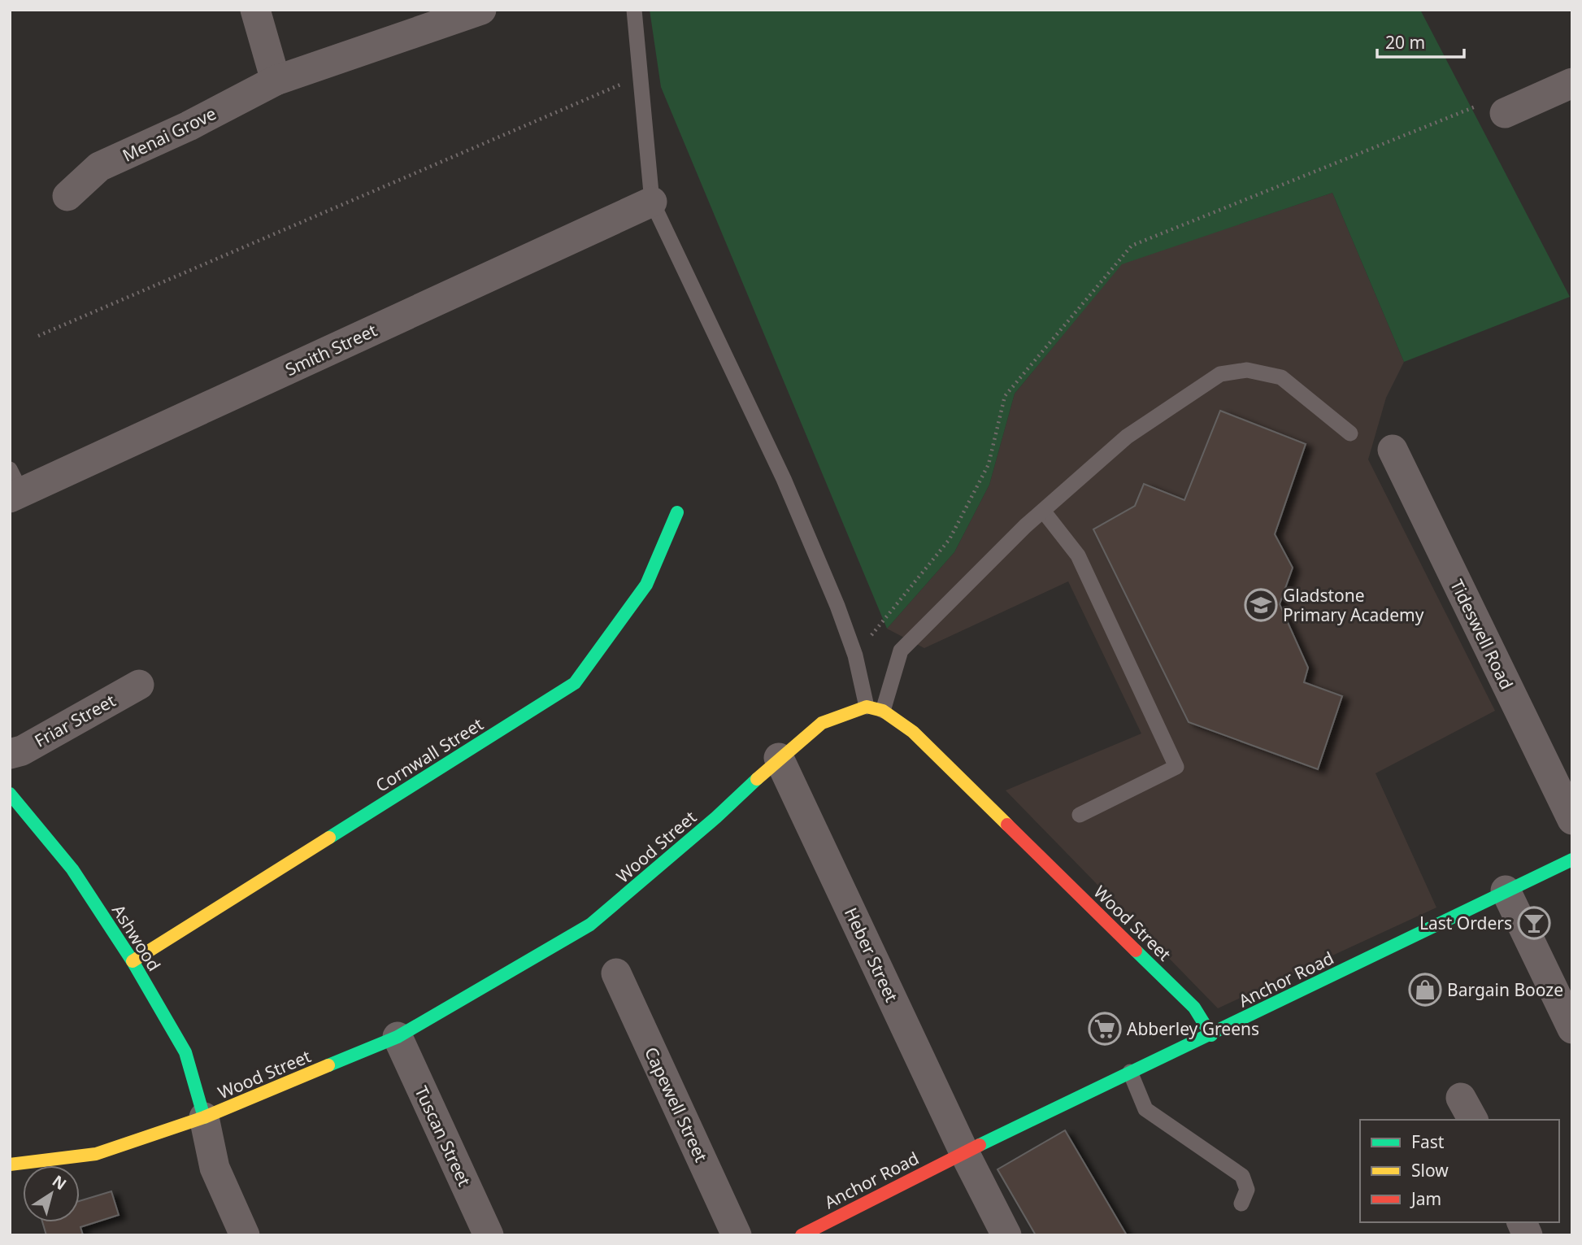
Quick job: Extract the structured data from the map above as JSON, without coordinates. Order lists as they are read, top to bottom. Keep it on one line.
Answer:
{"streets":{"street":["Menai Grove","Smith Street","Tideswell Road","Friar Street","Cornwall Street","Wood Street","Ashwood","Heber Street","Anchor Road","Capewell Street","Tuscan Street"]},"crossings":[["Cornwall Street","Ashwood"],["Wood Street","Ashwood"],["Wood Street","Heber Street"],["Wood Street","Anchor Road"],["Wood Street","Tuscan Street"],["Heber Street","Anchor Road"]],"places":{"school or university":["Gladstone Primary Academy"],"bar":["Last Orders"],"shop":["Bargain Booze"],"supermarket":["Abberley Greens"]},"legend":["Fast","Slow","Jam"],"scale_bar":"20 m","north":"top right"}
